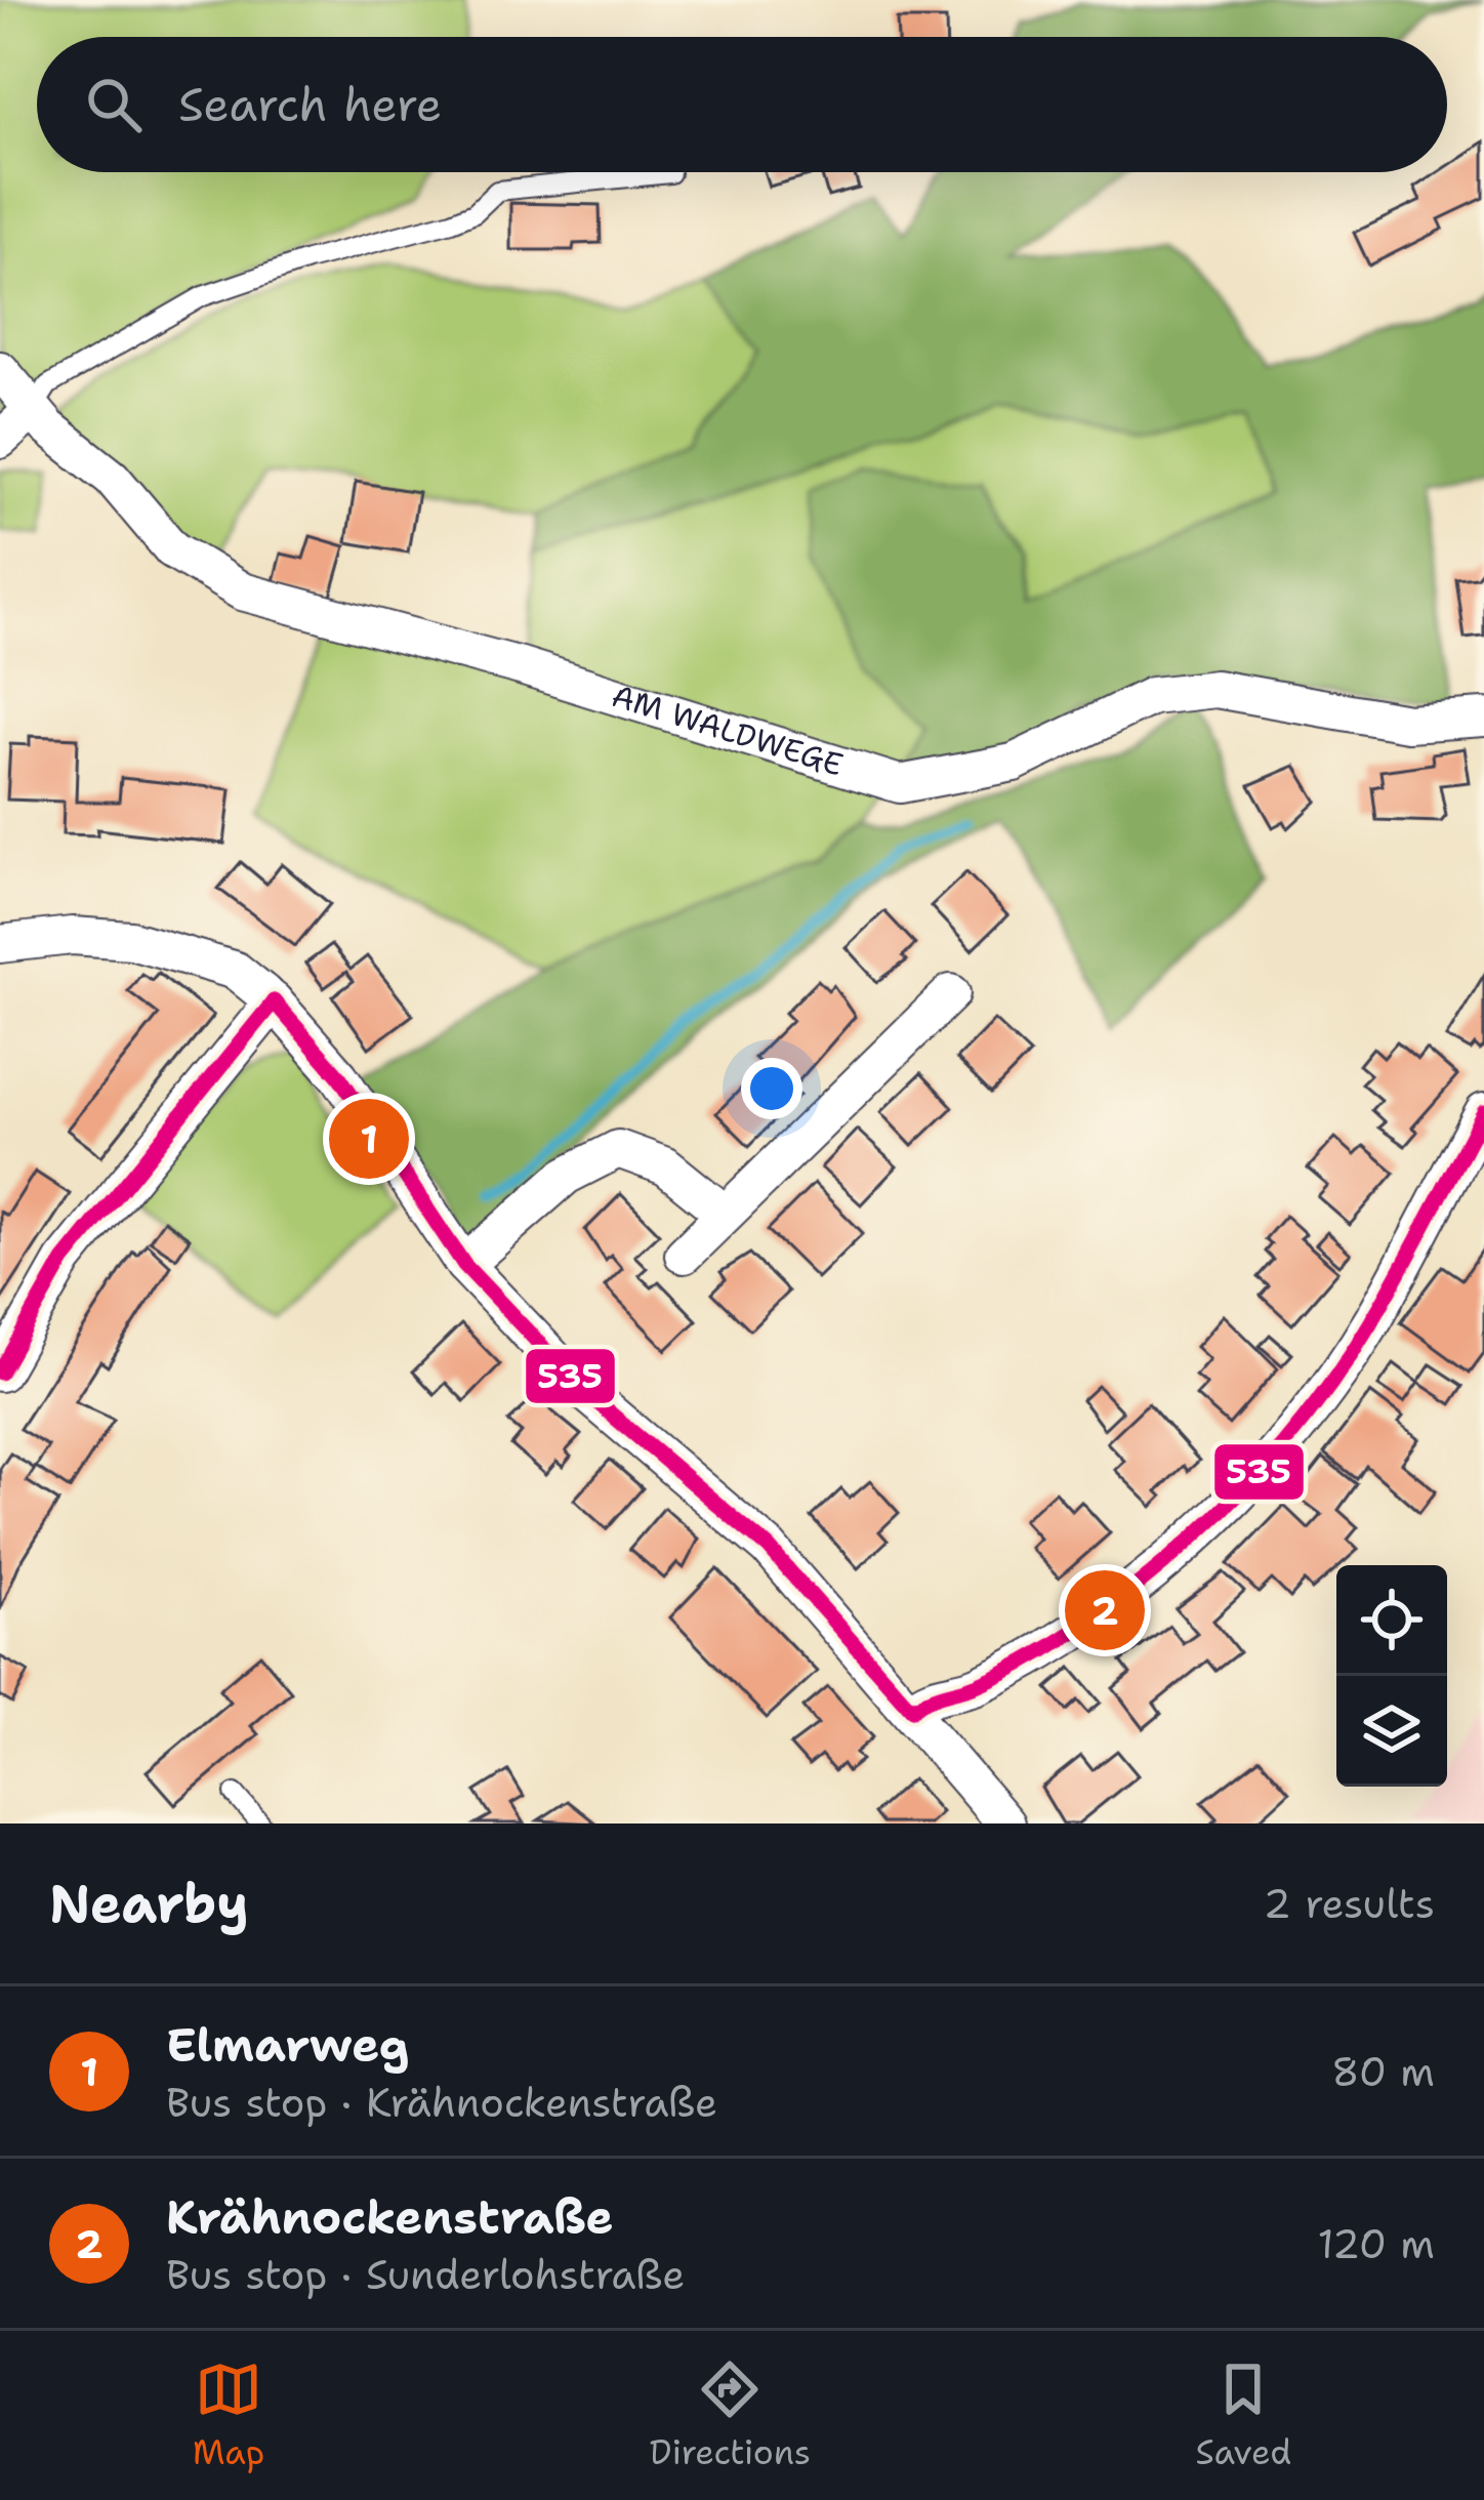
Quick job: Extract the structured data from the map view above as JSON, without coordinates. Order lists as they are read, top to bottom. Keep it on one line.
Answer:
{"streets":{"street":["AM WALDWEGE"]},"lines":["transit line 535"],"page":{"search":"Search here","pins":["1","2"],"heading":["Nearby","2 results"],"list":[{"mark":"1","name":"Elmarweg","note":"Bus stop · Krähnockenstraße","value":"80 m"},{"mark":"2","name":"Krähnockenstraße","note":"Bus stop · Sunderlohstraße","value":"120 m"}],"nav":["Map","Directions","Saved"]}}
